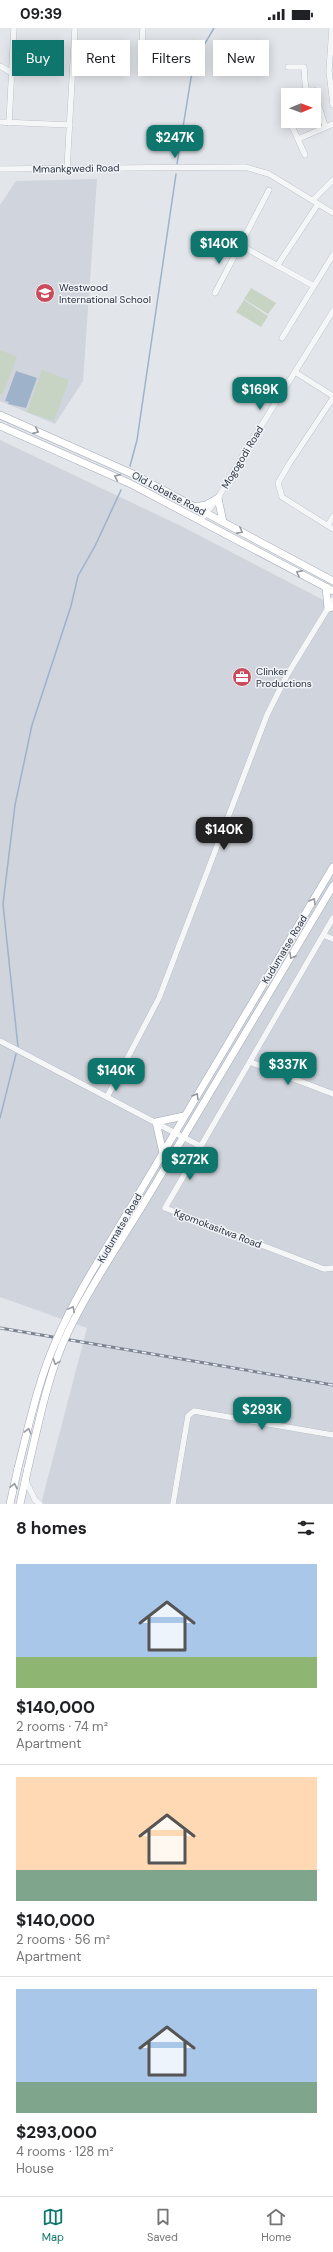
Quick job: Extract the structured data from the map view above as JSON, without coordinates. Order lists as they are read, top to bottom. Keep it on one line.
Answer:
{"streets":{"main road":["Old Lobatse Road","Kudumatse Road"],"street":["Mmankgwedi Road","Mogogodi Road","Kgomokasitwa Road"]},"crossings":[["Mogogodi Road","Old Lobatse Road"]],"places":{"school or university":["Westwood International School"],"office":["Clinker Productions"]},"north":"right","page":{"status":"09:39","chip":["Buy","Rent","Filters","New"],"price":["$247K","$140K","$169K","$140K","$337K","$140K","$272K","$293K"],"heading":"8 homes","list":[{"name":"$140,000","note":"2 rooms · 74 m² · Apartment"},{"name":"$140,000","note":"2 rooms · 56 m² · Apartment"},{"name":"$293,000","note":"4 rooms · 128 m² · House"}],"tabs":["Map","Saved","Home"]}}
